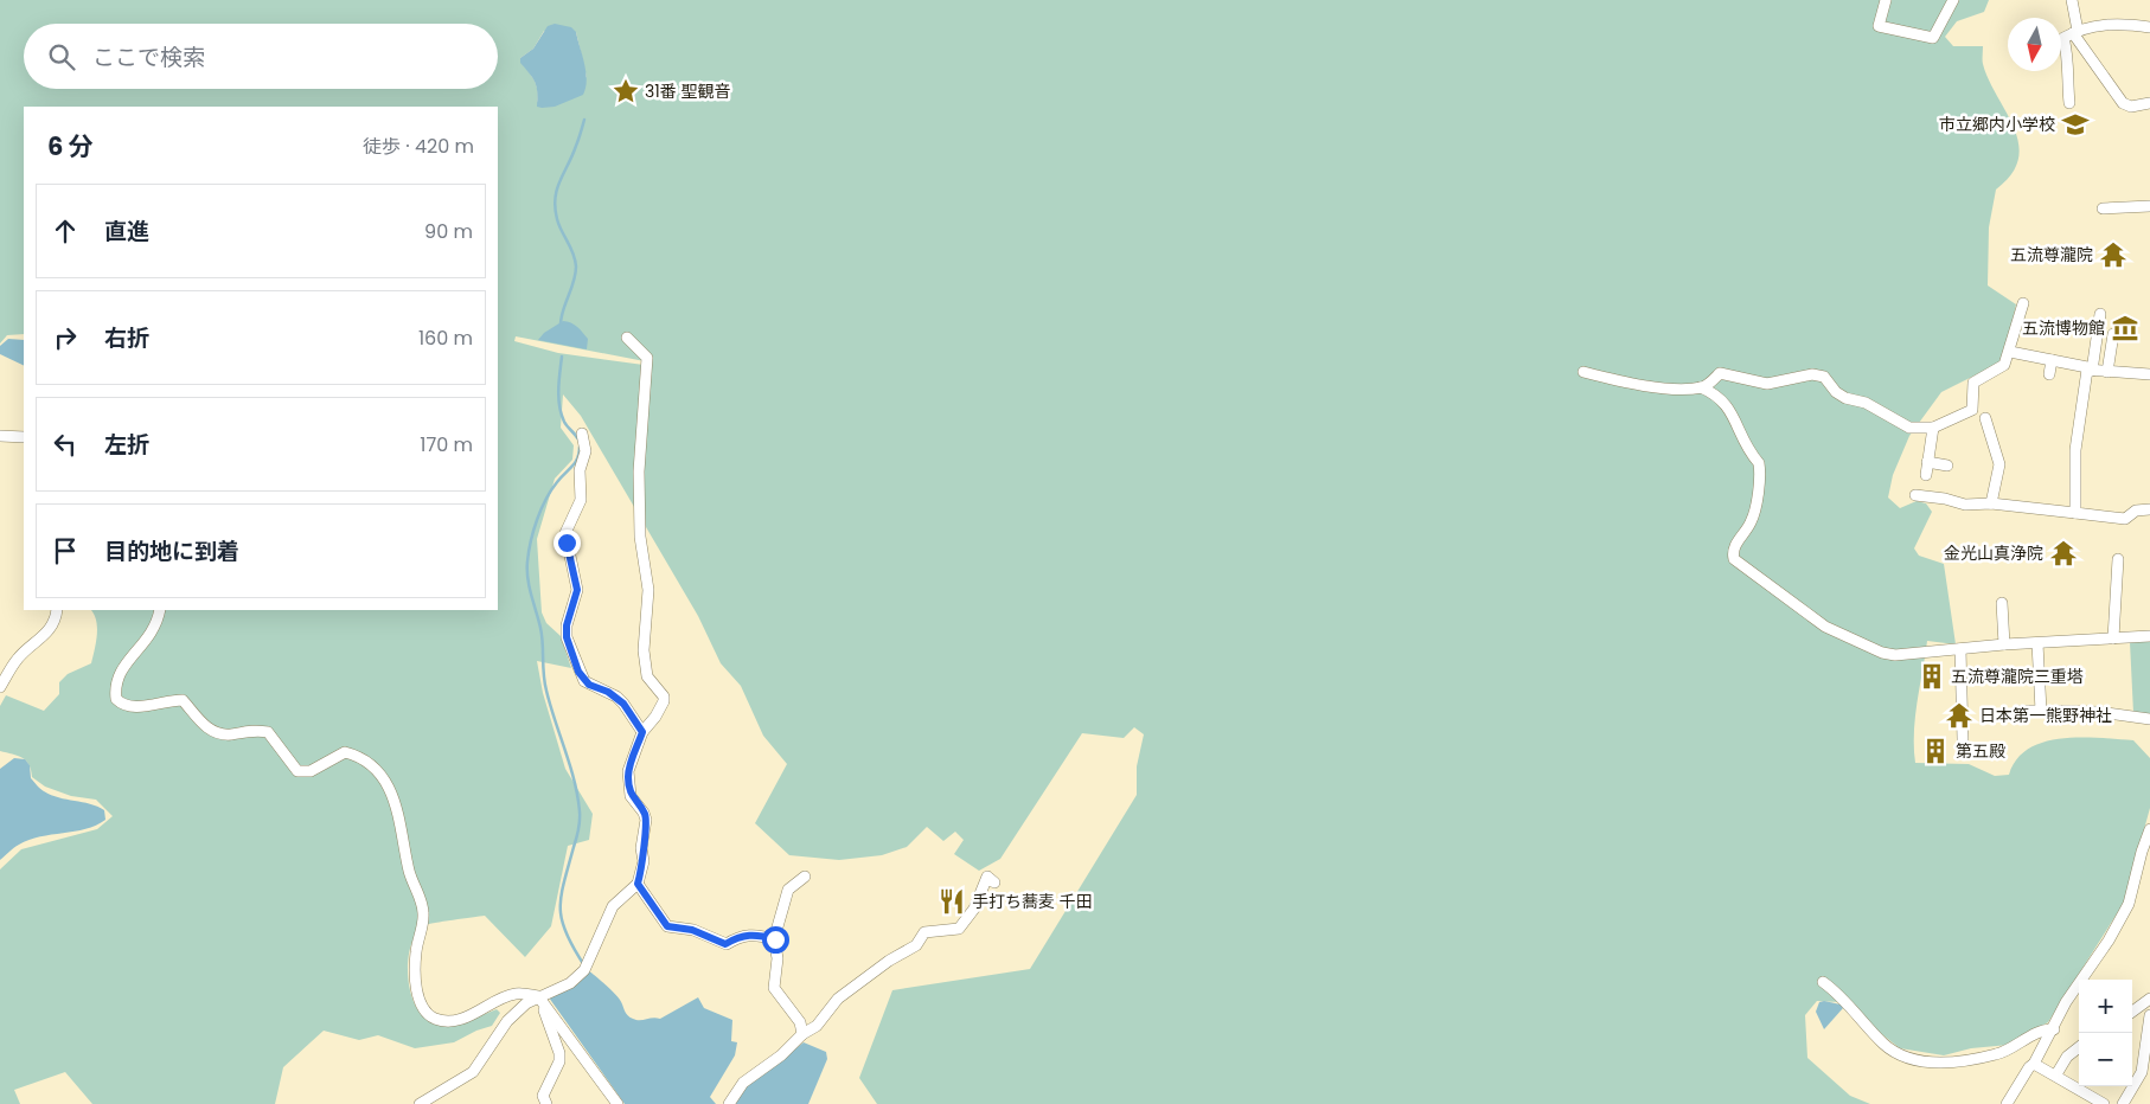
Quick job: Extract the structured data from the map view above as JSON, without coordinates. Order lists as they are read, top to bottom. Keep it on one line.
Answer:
{"places":{"place":["31番 聖観音"],"school or university":["市立郷内小学校"],"temple":["五流尊瀧院","金光山真浄院","日本第一熊野神社"],"museum":["五流博物館"],"building":["五流尊瀧院三重塔","第五殿"],"restaurant":["手打ち蕎麦 千田"]},"north":"bottom","page":{"search":"ここで検索","heading":["6 分","徒歩 · 420 m"],"list":[["直進","90 m"],["右折","160 m"],["左折","170 m"],"目的地に到着"],"map_buttons":["+","−"]}}
